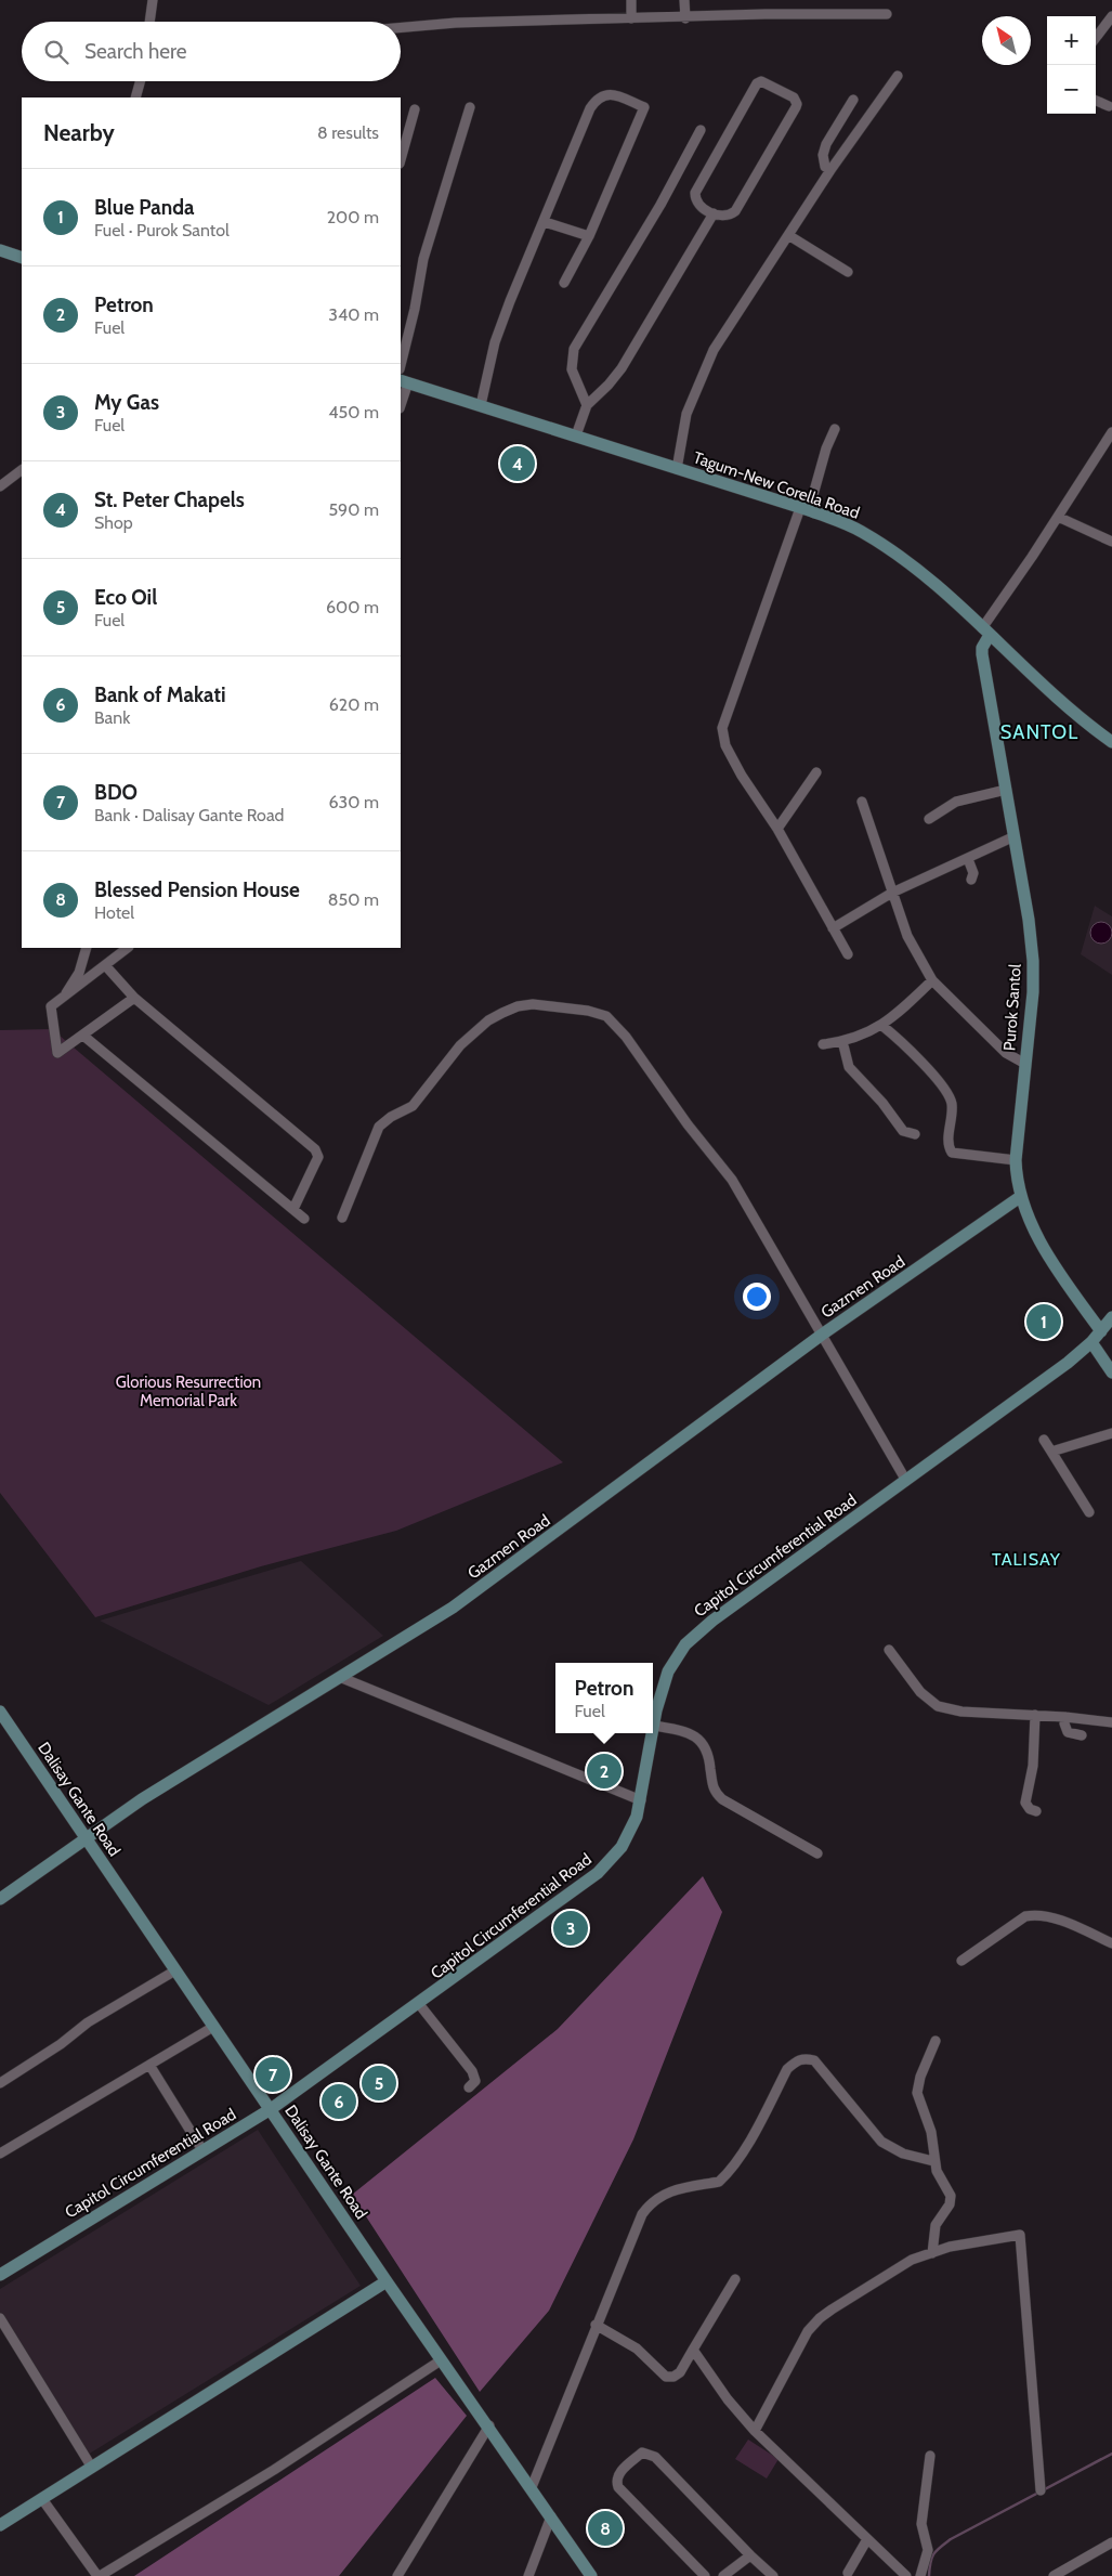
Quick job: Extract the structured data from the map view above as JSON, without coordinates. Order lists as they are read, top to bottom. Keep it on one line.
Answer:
{"streets":{"main road":["Tagum-New Corella Road","Purok Santol","Gazmen Road","Capitol Circumferential Road","Dalisay Gante Road"]},"crossings":[["Tagum-New Corella Road","Purok Santol"],["Purok Santol","Gazmen Road"],["Purok Santol","Capitol Circumferential Road"],["Gazmen Road","Dalisay Gante Road"],["Capitol Circumferential Road","Dalisay Gante Road"]],"districts":["SANTOL","TALISAY"],"parks":["Glorious Resurrection Memorial Park"],"north":"top left","page":{"map_buttons":["+","−"],"search":"Search here","heading":["Nearby","8 results"],"list":[{"mark":"1","name":"Blue Panda","note":"Fuel · Purok Santol","value":"200 m"},{"mark":"2","name":"Petron","note":"Fuel","value":"340 m"},{"mark":"3","name":"My Gas","note":"Fuel","value":"450 m"},{"mark":"4","name":"St. Peter Chapels","note":"Shop","value":"590 m"},{"mark":"5","name":"Eco Oil","note":"Fuel","value":"600 m"},{"mark":"6","name":"Bank of Makati","note":"Bank","value":"620 m"},{"mark":"7","name":"BDO","note":"Bank · Dalisay Gante Road","value":"630 m"},{"mark":"8","name":"Blessed Pension House","note":"Hotel","value":"850 m"}],"pins":["4","1","2","3","7","5","6","8"],"popup":["Petron","Fuel"]}}
